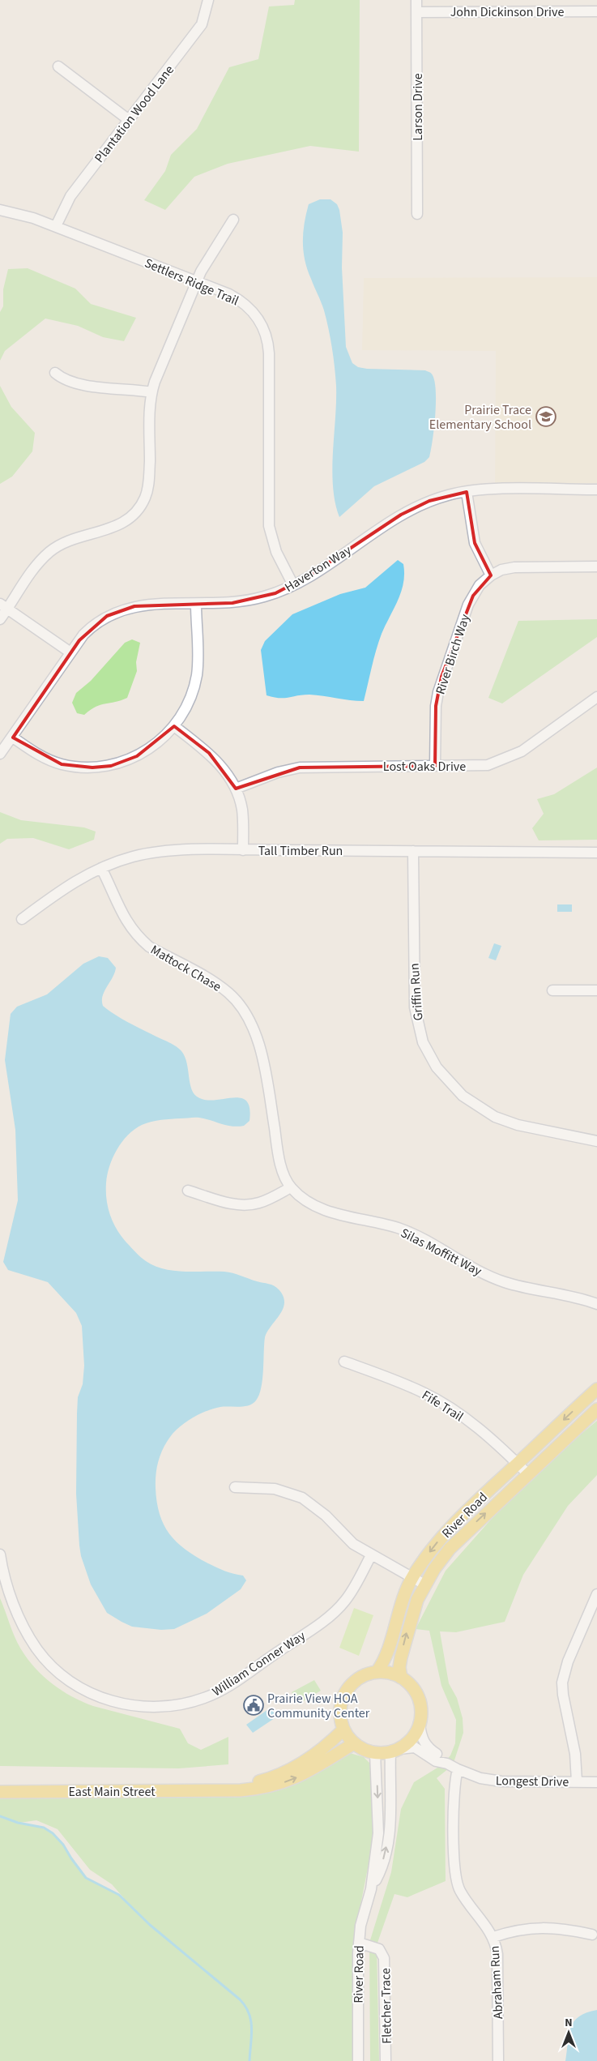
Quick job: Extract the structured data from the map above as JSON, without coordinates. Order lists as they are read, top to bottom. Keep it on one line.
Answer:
{"streets":{"main road":["River Road","East Main Street"],"street":["John Dickinson Drive","Larson Drive","Plantation Wood Lane","Settlers Ridge Trail","Haverton Way","River Birch Way","Lost Oaks Drive","Tall Timber Run","Mattock Chase","Griffin Run","Silas Moffitt Way","Fife Trail","William Conner Way","Longest Drive","Abraham Run","Fletcher Trace"]},"crossings":[["John Dickinson Drive","Larson Drive"],["Plantation Wood Lane","Settlers Ridge Trail"],["Settlers Ridge Trail","Haverton Way"],["River Birch Way","Lost Oaks Drive"],["Tall Timber Run","Mattock Chase"],["Tall Timber Run","Griffin Run"],["Mattock Chase","Silas Moffitt Way"],["Fife Trail","River Road"],["River Road","Longest Drive"],["River Road","East Main Street"],["River Road","Fletcher Trace"],["Longest Drive","East Main Street"],["Longest Drive","Abraham Run"]],"places":{"school or university":["Prairie Trace Elementary School"],"public building":["Prairie View HOA Community Center"]},"north":"top"}
